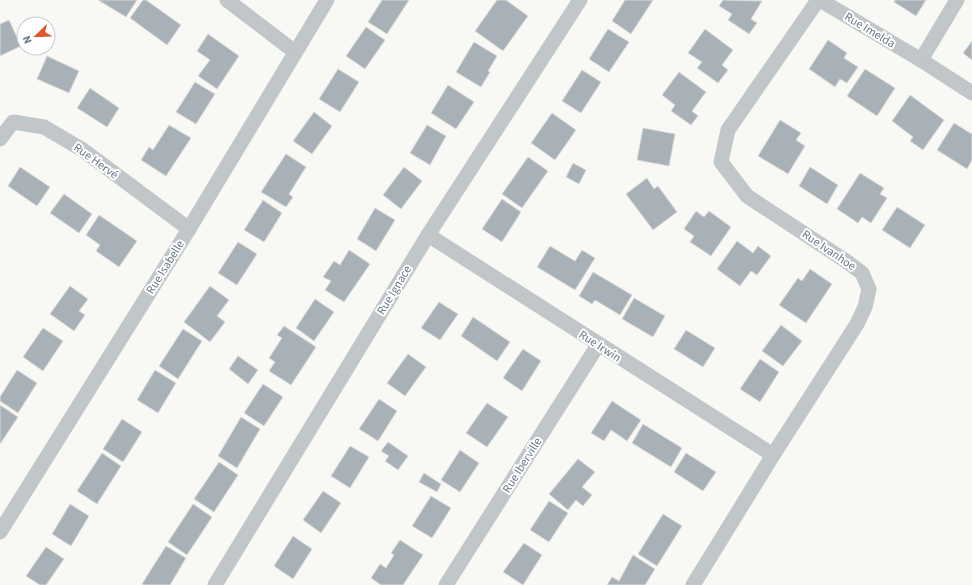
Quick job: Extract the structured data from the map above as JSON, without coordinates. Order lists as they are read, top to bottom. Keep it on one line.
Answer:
{"streets":{"street":["Rue Imelda","Rue Hervé","Rue Ivanhoe","Rue Isabelle","Rue Ignace","Rue Irwin","Rue Iberville"]},"crossings":[["Rue Imelda","Rue Ivanhoe"],["Rue Hervé","Rue Isabelle"],["Rue Ivanhoe","Rue Irwin"],["Rue Ignace","Rue Irwin"],["Rue Irwin","Rue Iberville"]],"north":"bottom left"}
